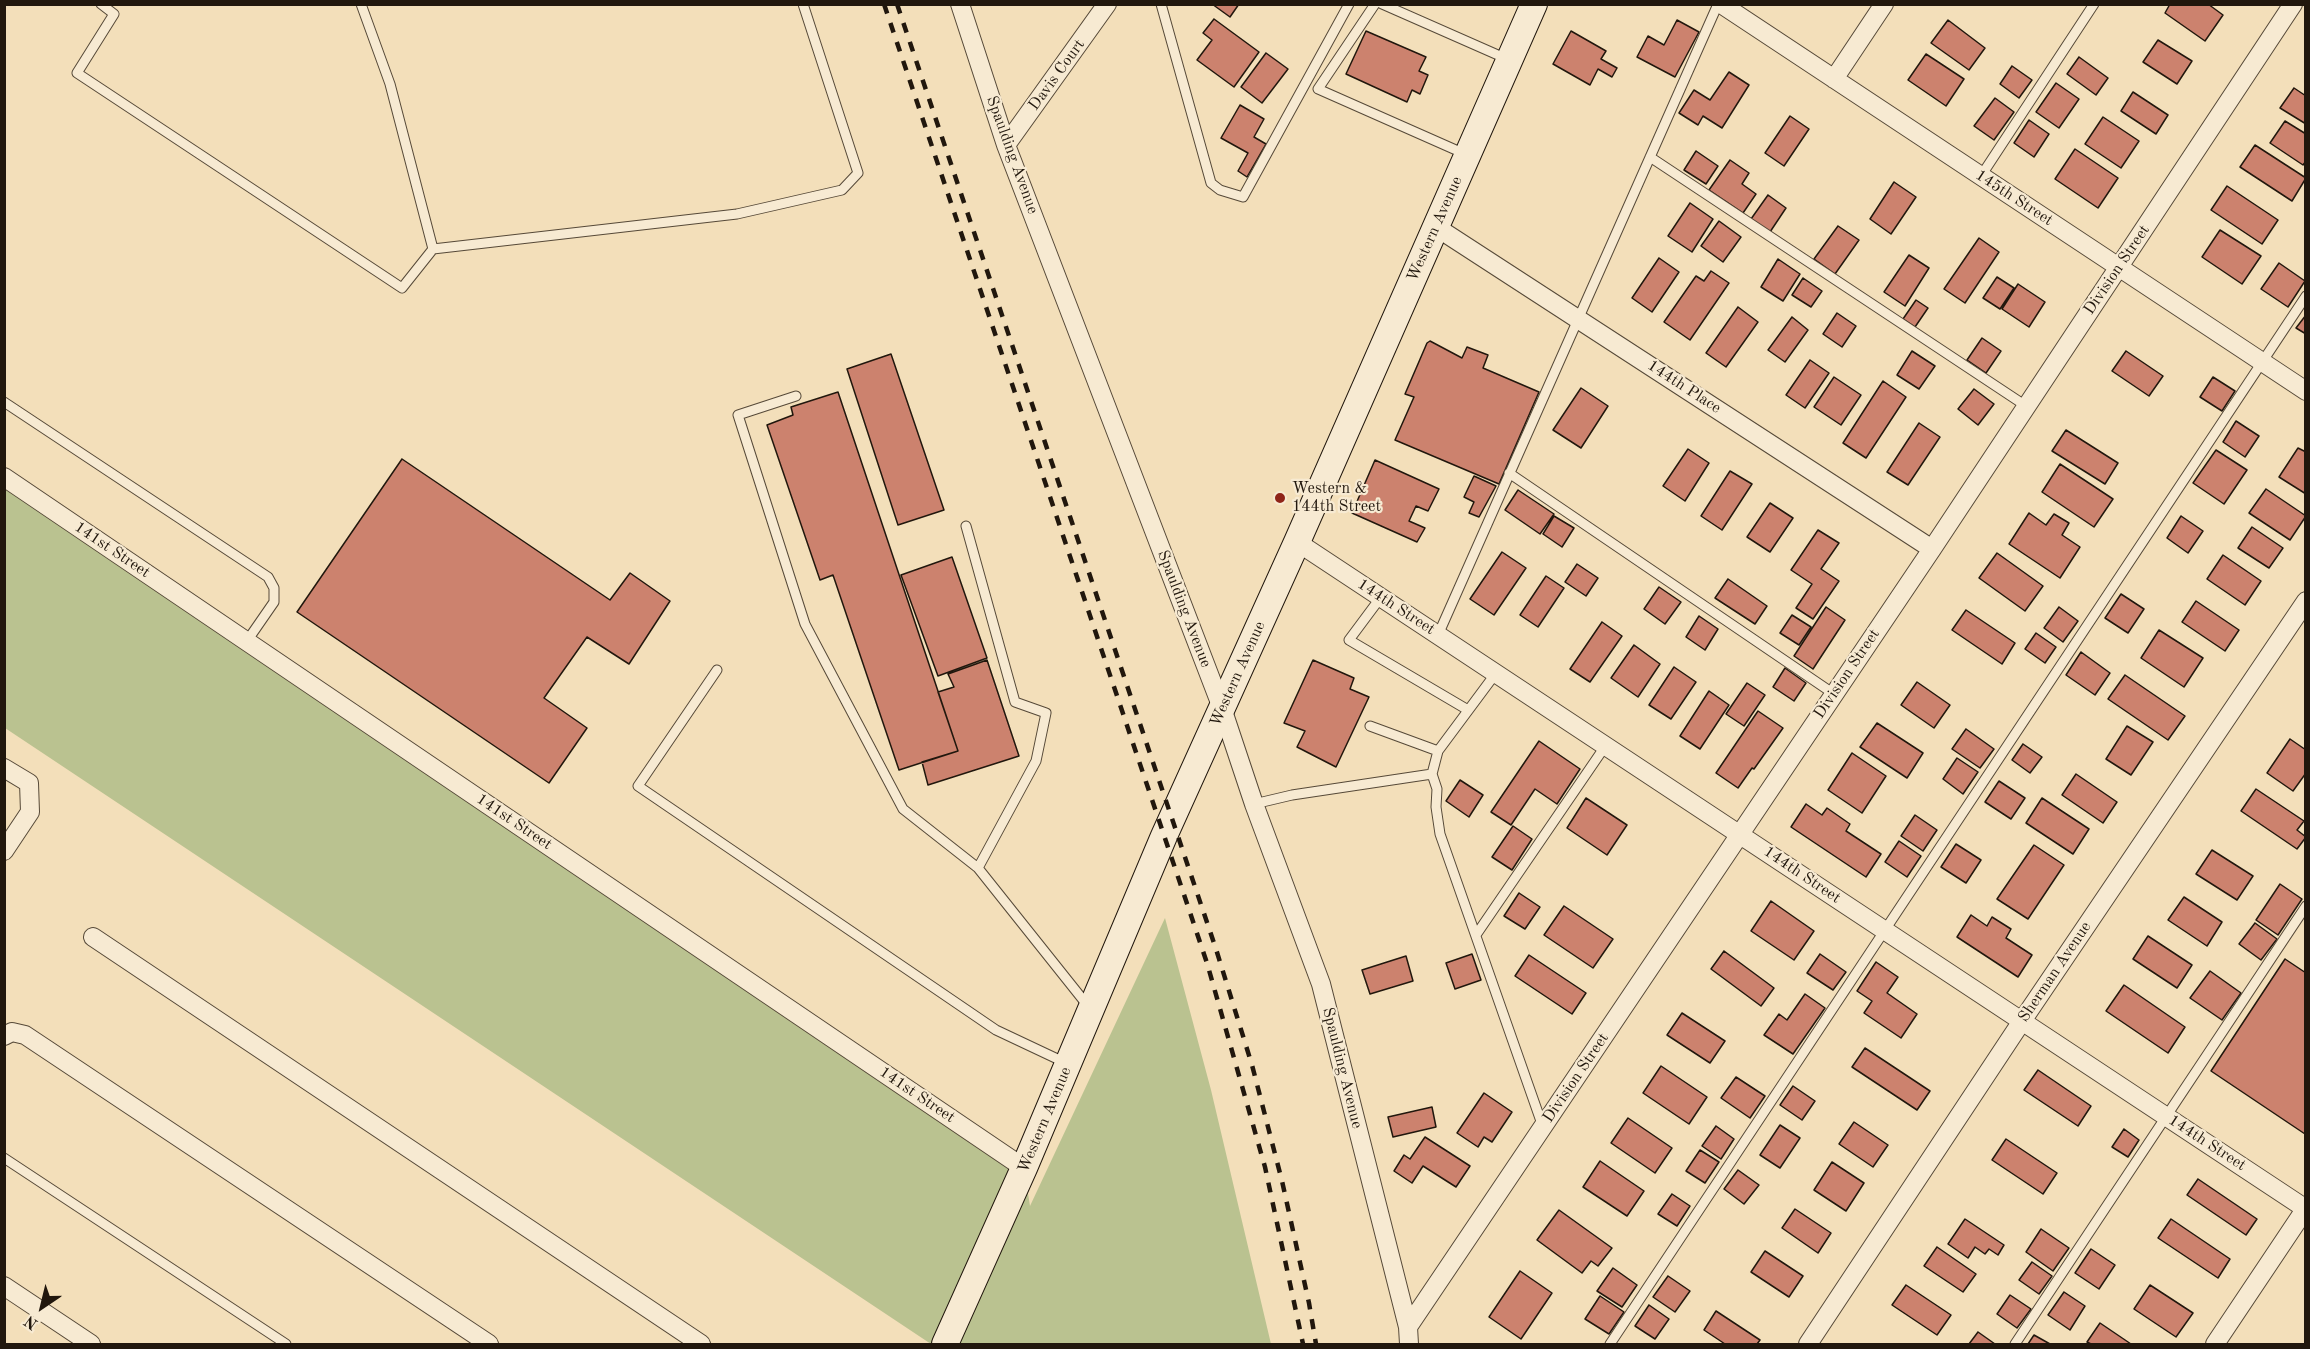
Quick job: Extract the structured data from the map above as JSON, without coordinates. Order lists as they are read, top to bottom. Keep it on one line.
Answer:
{"streets":{"main road":["Western Avenue"],"street":["Davis Court","Spaulding Avenue","145th Street","Division Street","144th Place","141st Street","144th Street","Sherman Avenue"]},"crossings":[["Davis Court","Spaulding Avenue"],["Spaulding Avenue","Western Avenue"],["Spaulding Avenue","Division Street"],["145th Street","Division Street"],["Western Avenue","144th Place"],["Western Avenue","141st Street"],["Western Avenue","144th Street"],["Division Street","144th Place"],["Division Street","144th Street"],["144th Street","Sherman Avenue"]],"places":["Western & 144th Street"],"north":"bottom left"}
